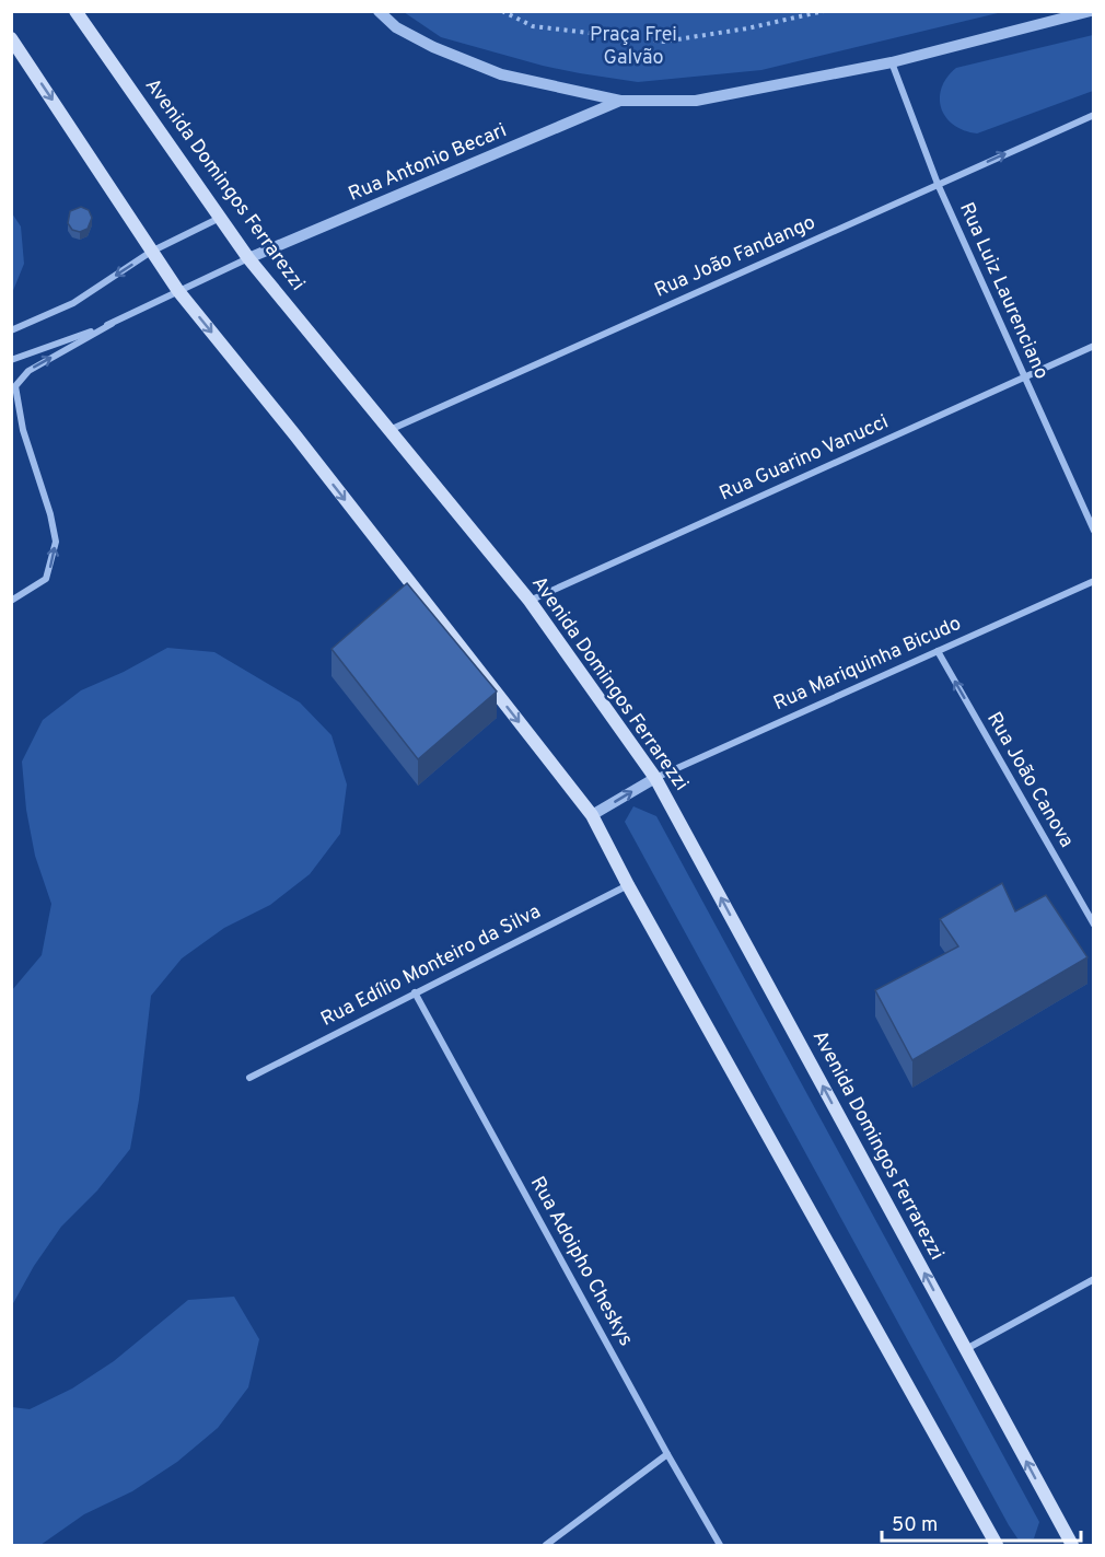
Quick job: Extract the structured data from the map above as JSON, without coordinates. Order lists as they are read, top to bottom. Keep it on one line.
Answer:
{"streets":{"main road":["Avenida Domingos Ferrarezzi"],"street":["Rua Antonio Becari","Rua João Fandango","Rua Luiz Laurenciano","Rua Guarino Vanucci","Rua Mariquinha Bicudo","Rua João Canova","Rua Edílio Monteiro da Silva","Rua Adoipho Cheskys"]},"crossings":[["Rua Antonio Becari","Avenida Domingos Ferrarezzi"],["Avenida Domingos Ferrarezzi","Rua João Fandango"],["Avenida Domingos Ferrarezzi","Rua Guarino Vanucci"],["Avenida Domingos Ferrarezzi","Rua Mariquinha Bicudo"],["Rua João Fandango","Rua Luiz Laurenciano"],["Rua Luiz Laurenciano","Rua Guarino Vanucci"],["Rua Mariquinha Bicudo","Rua João Canova"],["Rua Edílio Monteiro da Silva","Rua Adoipho Cheskys"]],"one_way":["Rua João Canova"],"parks":["Praça Frei Galvão"],"scale_bar":"50 m"}
